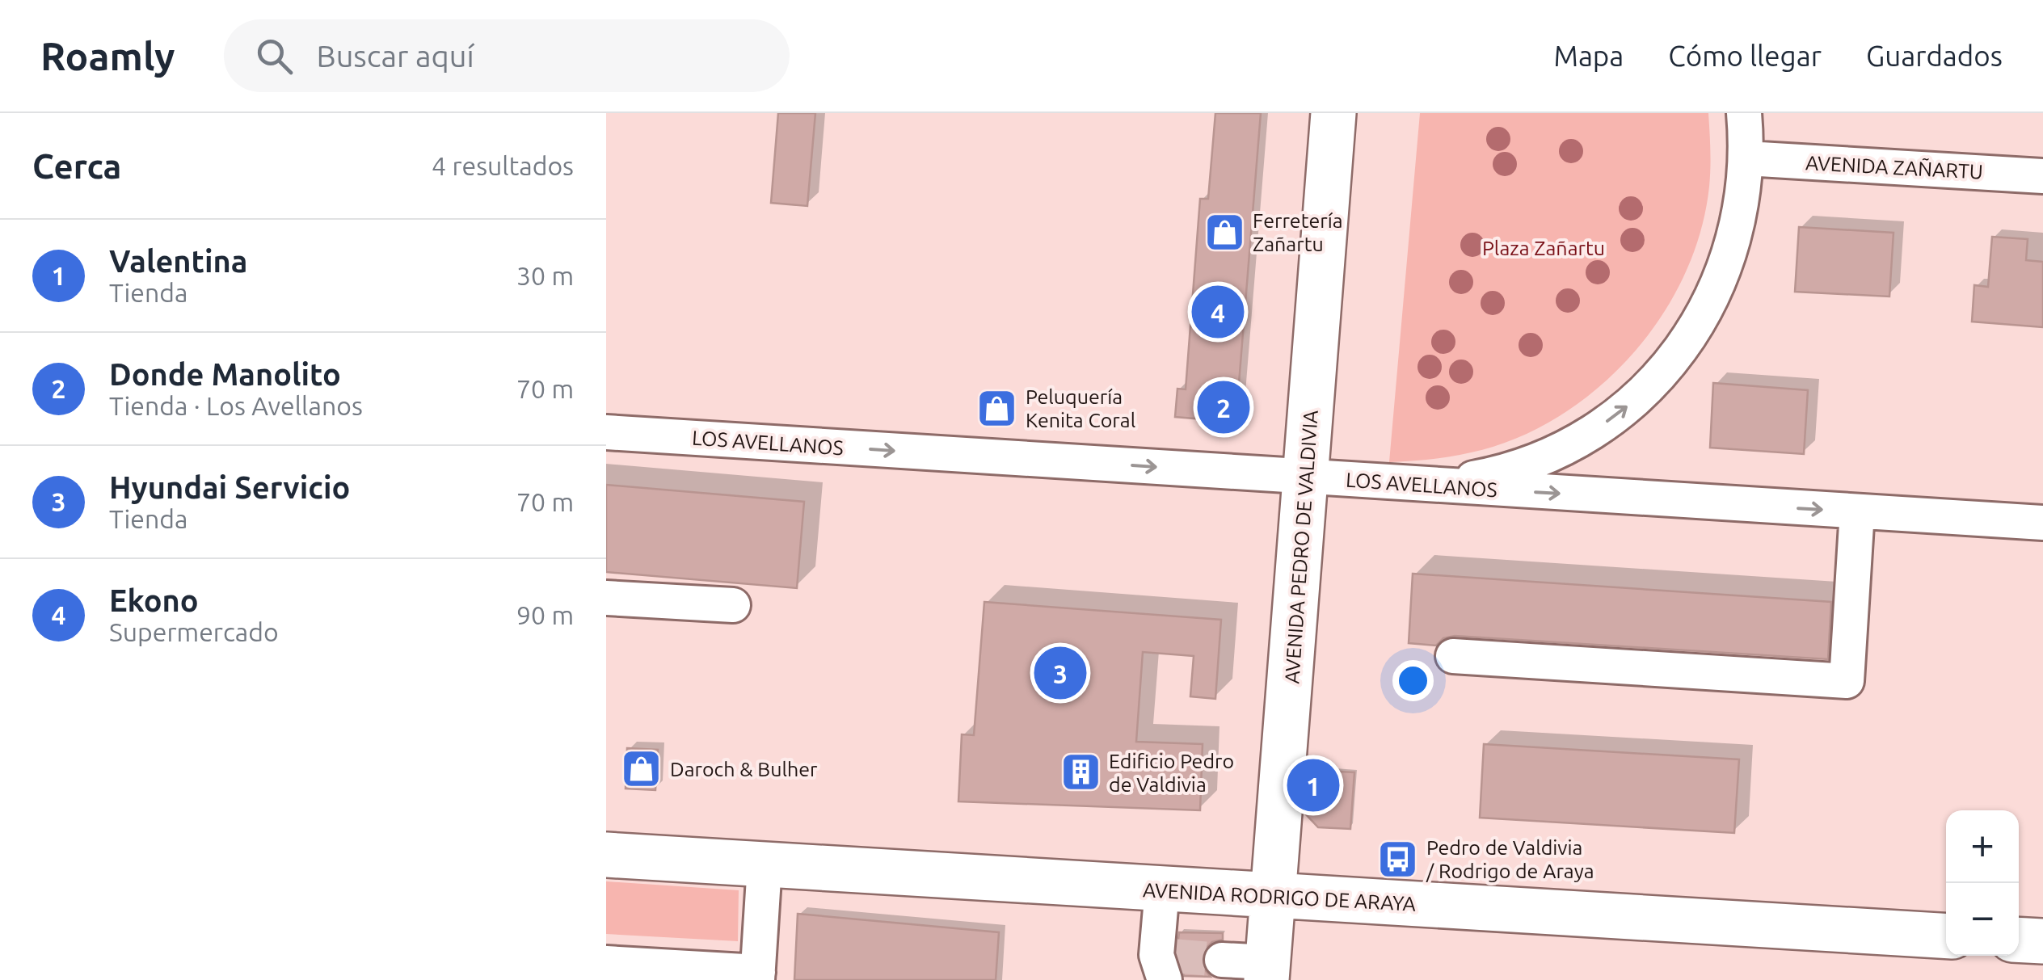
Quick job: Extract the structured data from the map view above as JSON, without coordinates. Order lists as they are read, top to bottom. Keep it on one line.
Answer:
{"streets":{"main road":["AVENIDA PEDRO DE VALDIVIA","AVENIDA RODRIGO DE ARAYA"],"street":["AVENIDA ZAÑARTU","LOS AVELLANOS"]},"crossings":[["LOS AVELLANOS","AVENIDA PEDRO DE VALDIVIA"],["AVENIDA PEDRO DE VALDIVIA","AVENIDA RODRIGO DE ARAYA"]],"one_way":["LOS AVELLANOS"],"parks":["Plaza Zañartu"],"places":{"shop":["Ferretería Zañartu","Peluquería Kenita Coral","Daroch & Bulher"],"building":["Edificio Pedro de Valdivia"],"bus stop":["Pedro de Valdivia / Rodrigo de Araya"]},"page":{"header":"Roamly","search":"Buscar aquí","nav":["Mapa","Cómo llegar","Guardados"],"heading":["Cerca","4 resultados"],"list":[{"mark":"1","name":"Valentina","note":"Tienda","value":"30 m"},{"mark":"2","name":"Donde Manolito","note":"Tienda · Los Avellanos","value":"70 m"},{"mark":"3","name":"Hyundai Servicio","note":"Tienda","value":"70 m"},{"mark":"4","name":"Ekono","note":"Supermercado","value":"90 m"}],"pins":["4","2","3","1"],"map_buttons":["+","−"]}}
